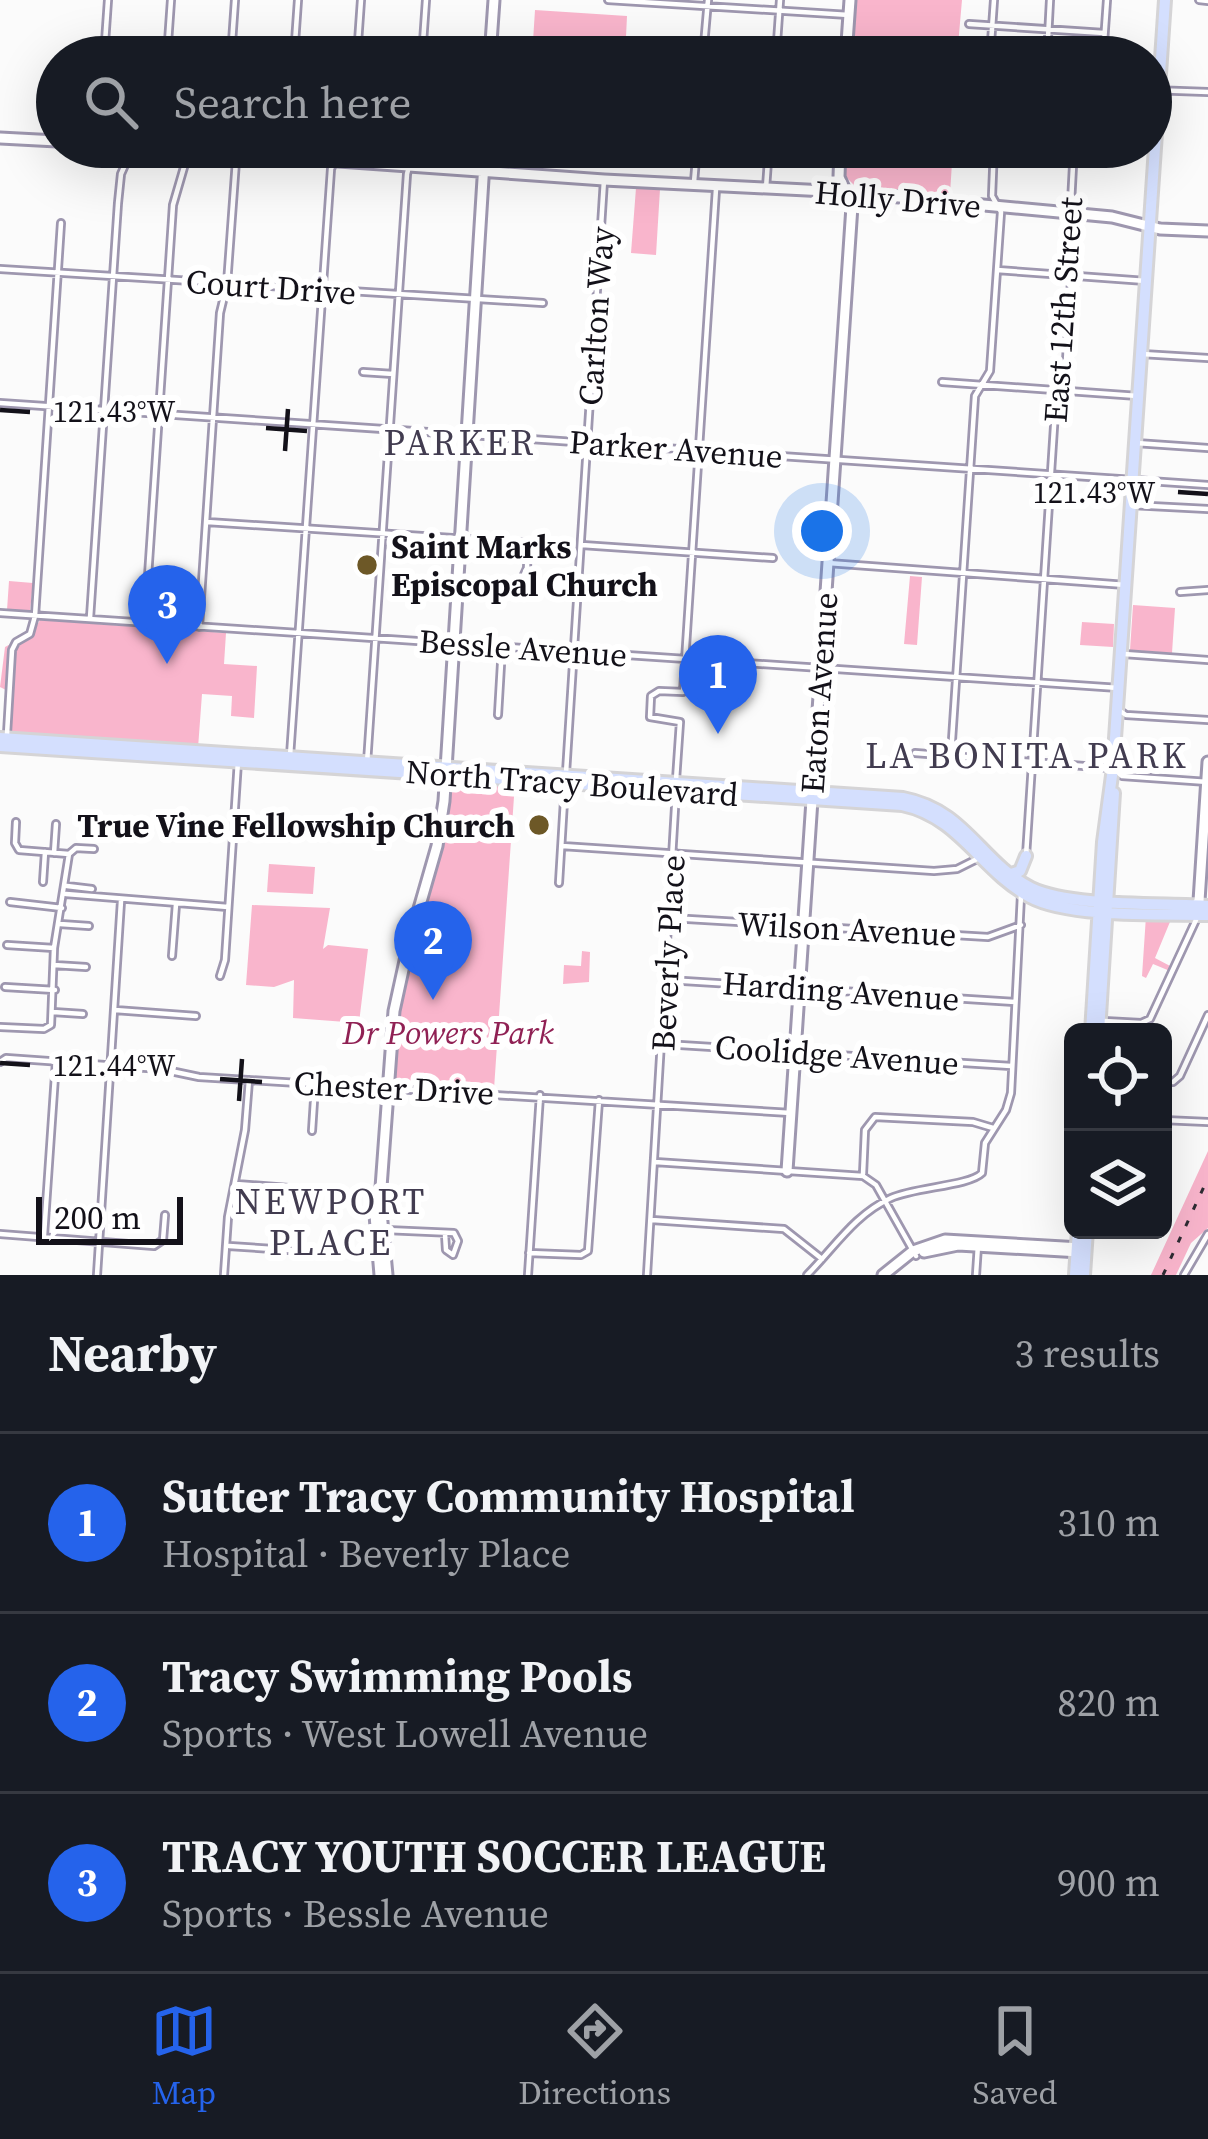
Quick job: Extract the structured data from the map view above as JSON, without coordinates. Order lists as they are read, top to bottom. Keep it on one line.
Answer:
{"streets":{"main road":["North Tracy Boulevard"],"street":["Holly Drive","Court Drive","East 12th Street","Carlton Way","Parker Avenue","Bessle Avenue","Eaton Avenue","Wilson Avenue","Beverly Place","Harding Avenue","Coolidge Avenue","Chester Drive"]},"crossings":[["Holly Drive","East 12th Street"],["Holly Drive","Carlton Way"],["Holly Drive","Eaton Avenue"],["East 12th Street","Parker Avenue"],["East 12th Street","Bessle Avenue"],["East 12th Street","North Tracy Boulevard"],["East 12th Street","Wilson Avenue"],["East 12th Street","Harding Avenue"],["East 12th Street","Coolidge Avenue"],["Carlton Way","Parker Avenue"],["Carlton Way","Bessle Avenue"],["Carlton Way","North Tracy Boulevard"],["Parker Avenue","Eaton Avenue"],["Bessle Avenue","Eaton Avenue"],["Bessle Avenue","Beverly Place"],["Eaton Avenue","North Tracy Boulevard"],["Eaton Avenue","Wilson Avenue"],["Eaton Avenue","Harding Avenue"],["Eaton Avenue","Coolidge Avenue"],["Eaton Avenue","Chester Drive"],["North Tracy Boulevard","Wilson Avenue"],["North Tracy Boulevard","Beverly Place"],["Wilson Avenue","Beverly Place"],["Beverly Place","Harding Avenue"],["Beverly Place","Coolidge Avenue"],["Beverly Place","Chester Drive"]],"districts":["PARKER","LA BONITA PARK","NEWPORT PLACE"],"parks":["Dr Powers Park"],"places":["Saint Marks Episcopal Church","True Vine Fellowship Church"],"scale_bar":"200 m","page":{"search":"Search here","pins":["3","1","2"],"scale":"200 m","heading":["Nearby","3 results"],"list":[{"mark":"1","name":"Sutter Tracy Community Hospital","note":"Hospital · Beverly Place","value":"310 m"},{"mark":"2","name":"Tracy Swimming Pools","note":"Sports · West Lowell Avenue","value":"820 m"},{"mark":"3","name":"TRACY YOUTH SOCCER LEAGUE","note":"Sports · Bessle Avenue","value":"900 m"}],"nav":["Map","Directions","Saved"]},"coordinates":["121.43°W","121.44°W"]}
